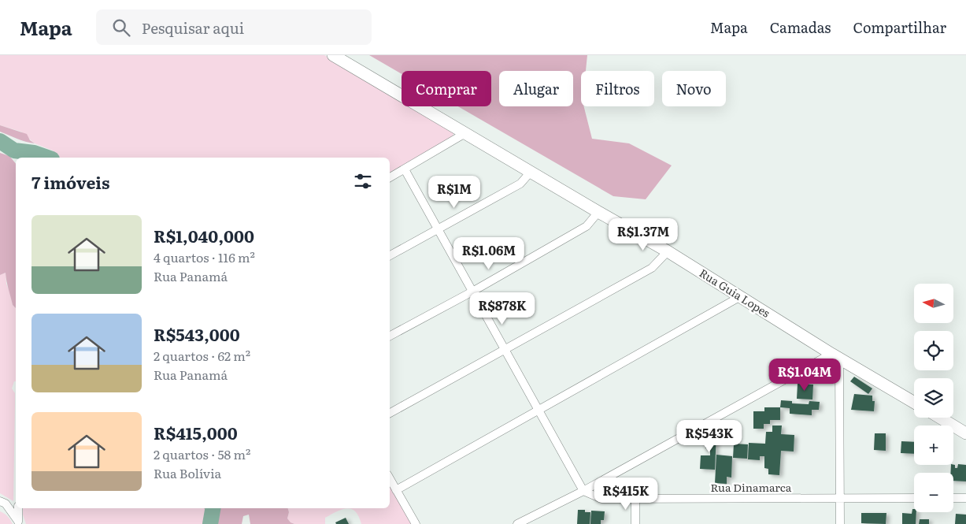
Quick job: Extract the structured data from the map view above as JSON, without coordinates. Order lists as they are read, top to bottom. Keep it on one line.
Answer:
{"streets":{"street":["Rua Guia Lopes","Rua Dinamarca"]},"north":"left","page":{"header":"Mapa","search":"Pesquisar aqui","nav":["Mapa","Camadas","Compartilhar"],"chip":["Comprar","Alugar","Filtros","Novo"],"heading":"7 imóveis","price":["R$1M","R$1.37M","R$1.06M","R$878K","R$1.04M","R$543K","R$415K"],"list":[{"name":"R$1,040,000","note":"4 quartos · 116 m² · Rua Panamá"},{"name":"R$543,000","note":"2 quartos · 62 m² · Rua Panamá"},{"name":"R$415,000","note":"2 quartos · 58 m² · Rua Bolívia"}],"map_buttons":["+","−"]}}
